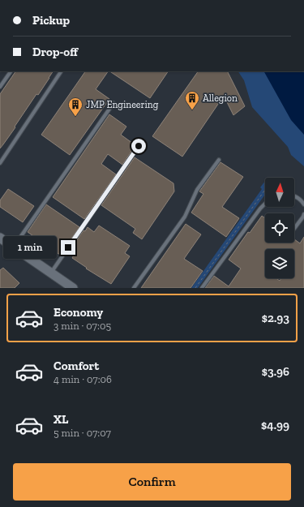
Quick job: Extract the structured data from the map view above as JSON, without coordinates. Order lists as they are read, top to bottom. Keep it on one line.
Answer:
{"places":{"building":["Allegion","JMP Engineering"]},"north":"top","page":{"banner":["Pickup","Drop-off"],"bubble":"1 min","list":[{"name":"Economy","note":"3 min · 07:05","value":"$2.93"},{"name":"Comfort","note":"4 min · 07:06","value":"$3.96"},{"name":"XL","note":"5 min · 07:07","value":"$4.99"}],"buttons":"Confirm"}}
